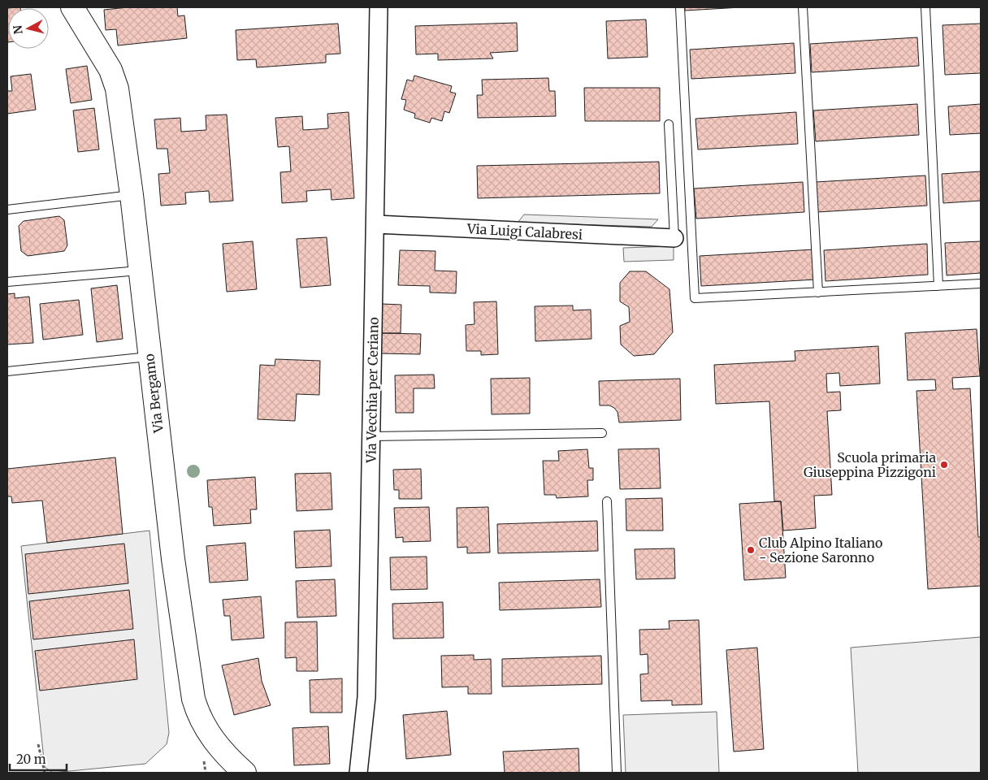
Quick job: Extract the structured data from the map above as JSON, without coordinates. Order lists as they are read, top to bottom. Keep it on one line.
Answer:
{"streets":{"street":["Via Luigi Calabresi","Via Vecchia per Ceriano","Via Bergamo"]},"crossings":[["Via Luigi Calabresi","Via Vecchia per Ceriano"]],"places":["Scuola primaria Giuseppina Pizzigoni","Club Alpino Italiano - Sezione Saronno"],"scale_bar":"20 m","north":"left"}
